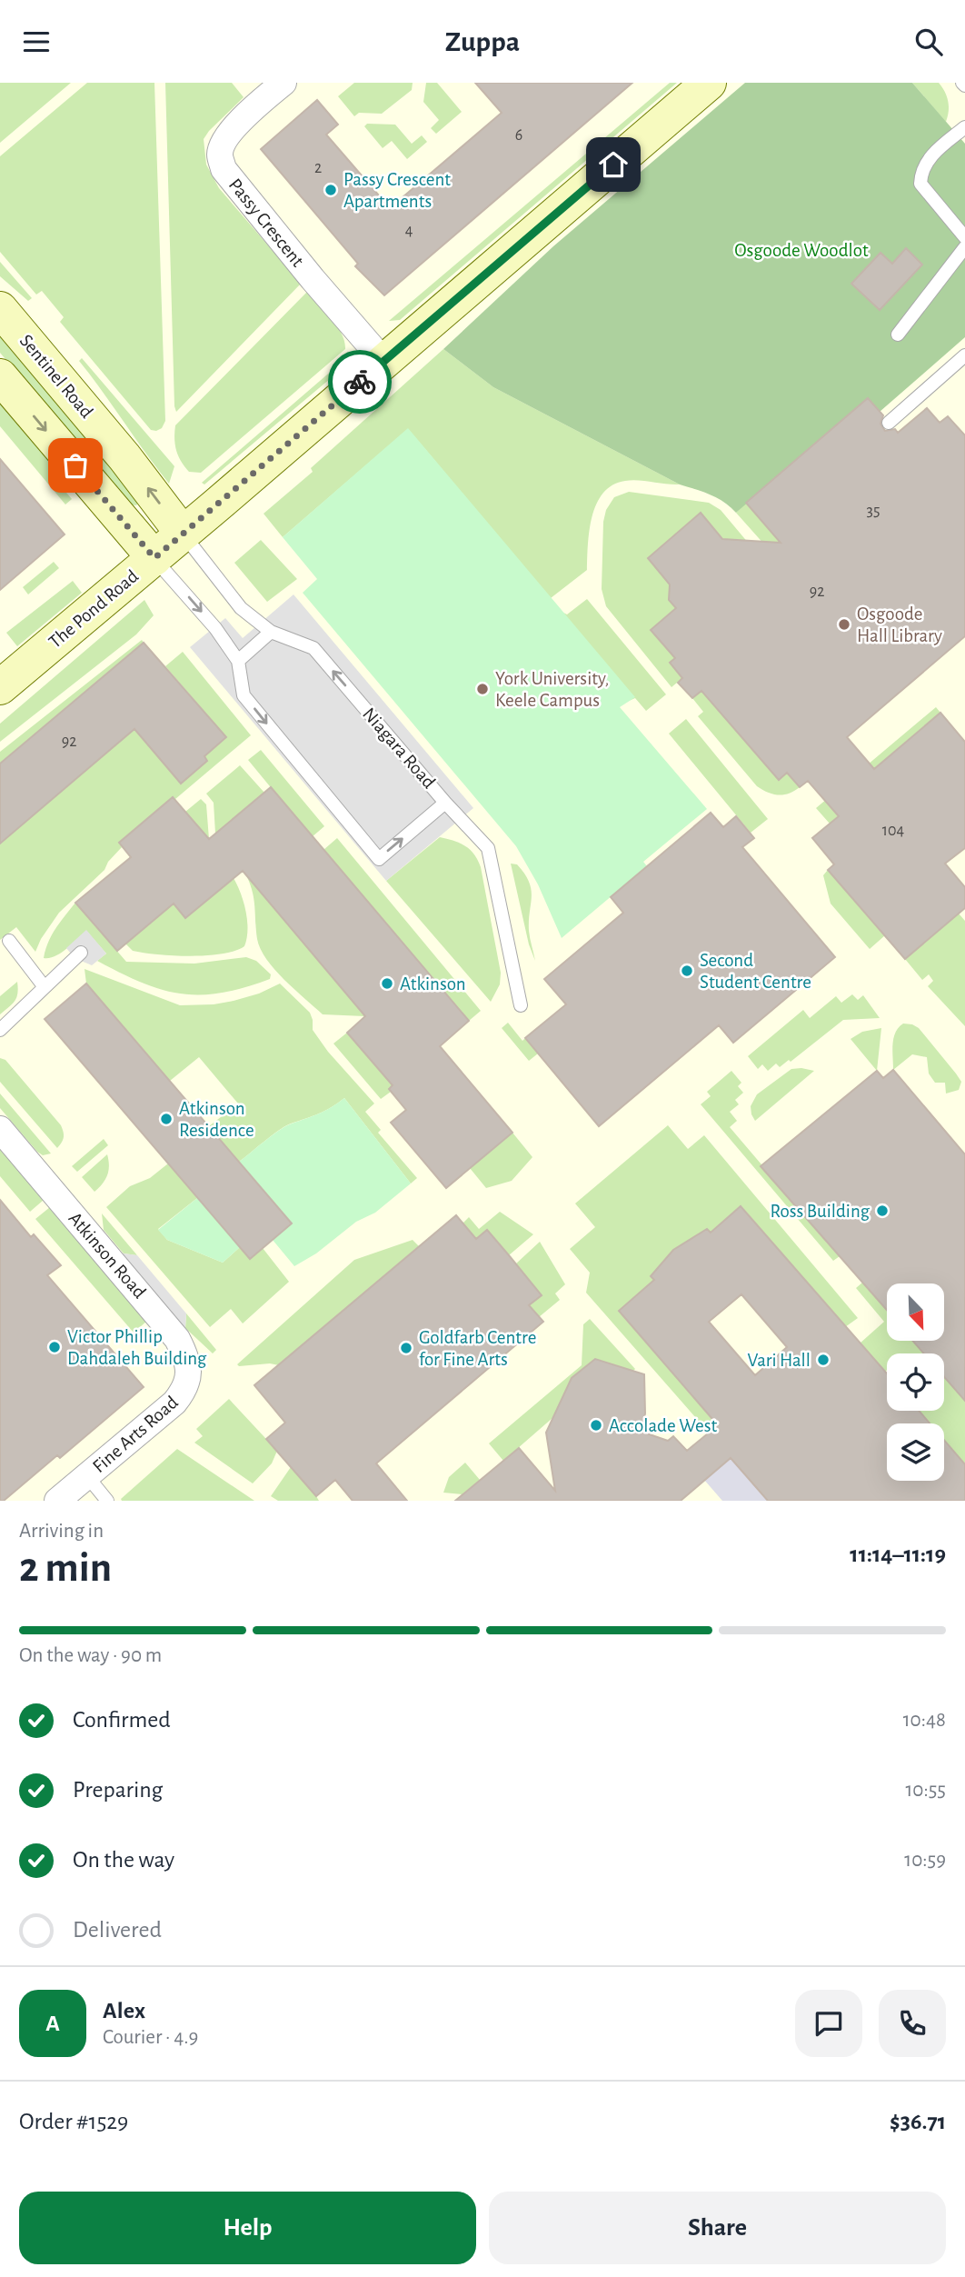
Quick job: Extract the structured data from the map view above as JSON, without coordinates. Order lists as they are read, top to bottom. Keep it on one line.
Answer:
{"streets":{"street":["Passy Crescent","Sentinel Road","The Pond Road","Atkinson Road","Fine Arts Road"],"lane":["Niagara Road"]},"crossings":[["Passy Crescent","The Pond Road"],["Sentinel Road","The Pond Road"],["Sentinel Road","Niagara Road"],["The Pond Road","Niagara Road"],["Atkinson Road","Fine Arts Road"]],"parks":["Osgoode Woodlot"],"places":["Passy Crescent Apartments","Osgoode Hall Library","York University, Keele Campus","Second Student Centre","Atkinson","Atkinson Residence","Ross Building","Victor Phillip Dahdaleh Building","Goldfarb Centre for Fine Arts","Vari Hall","Accolade West"],"house_numbers":["6","2","4","35","92","92","104"],"north":"bottom right","page":{"header":"Zuppa","heading":["2 min","Arriving in","11:14–11:19"],"panel":["Alex","Courier · 4.9","Order #1529","$36.71"],"bar":"On the way · 90 m","list":[["Confirmed","10:48"],["Preparing","10:55"],["On the way","10:59"],"Delivered"],"round":"A","buttons":["Help","Share"]}}
